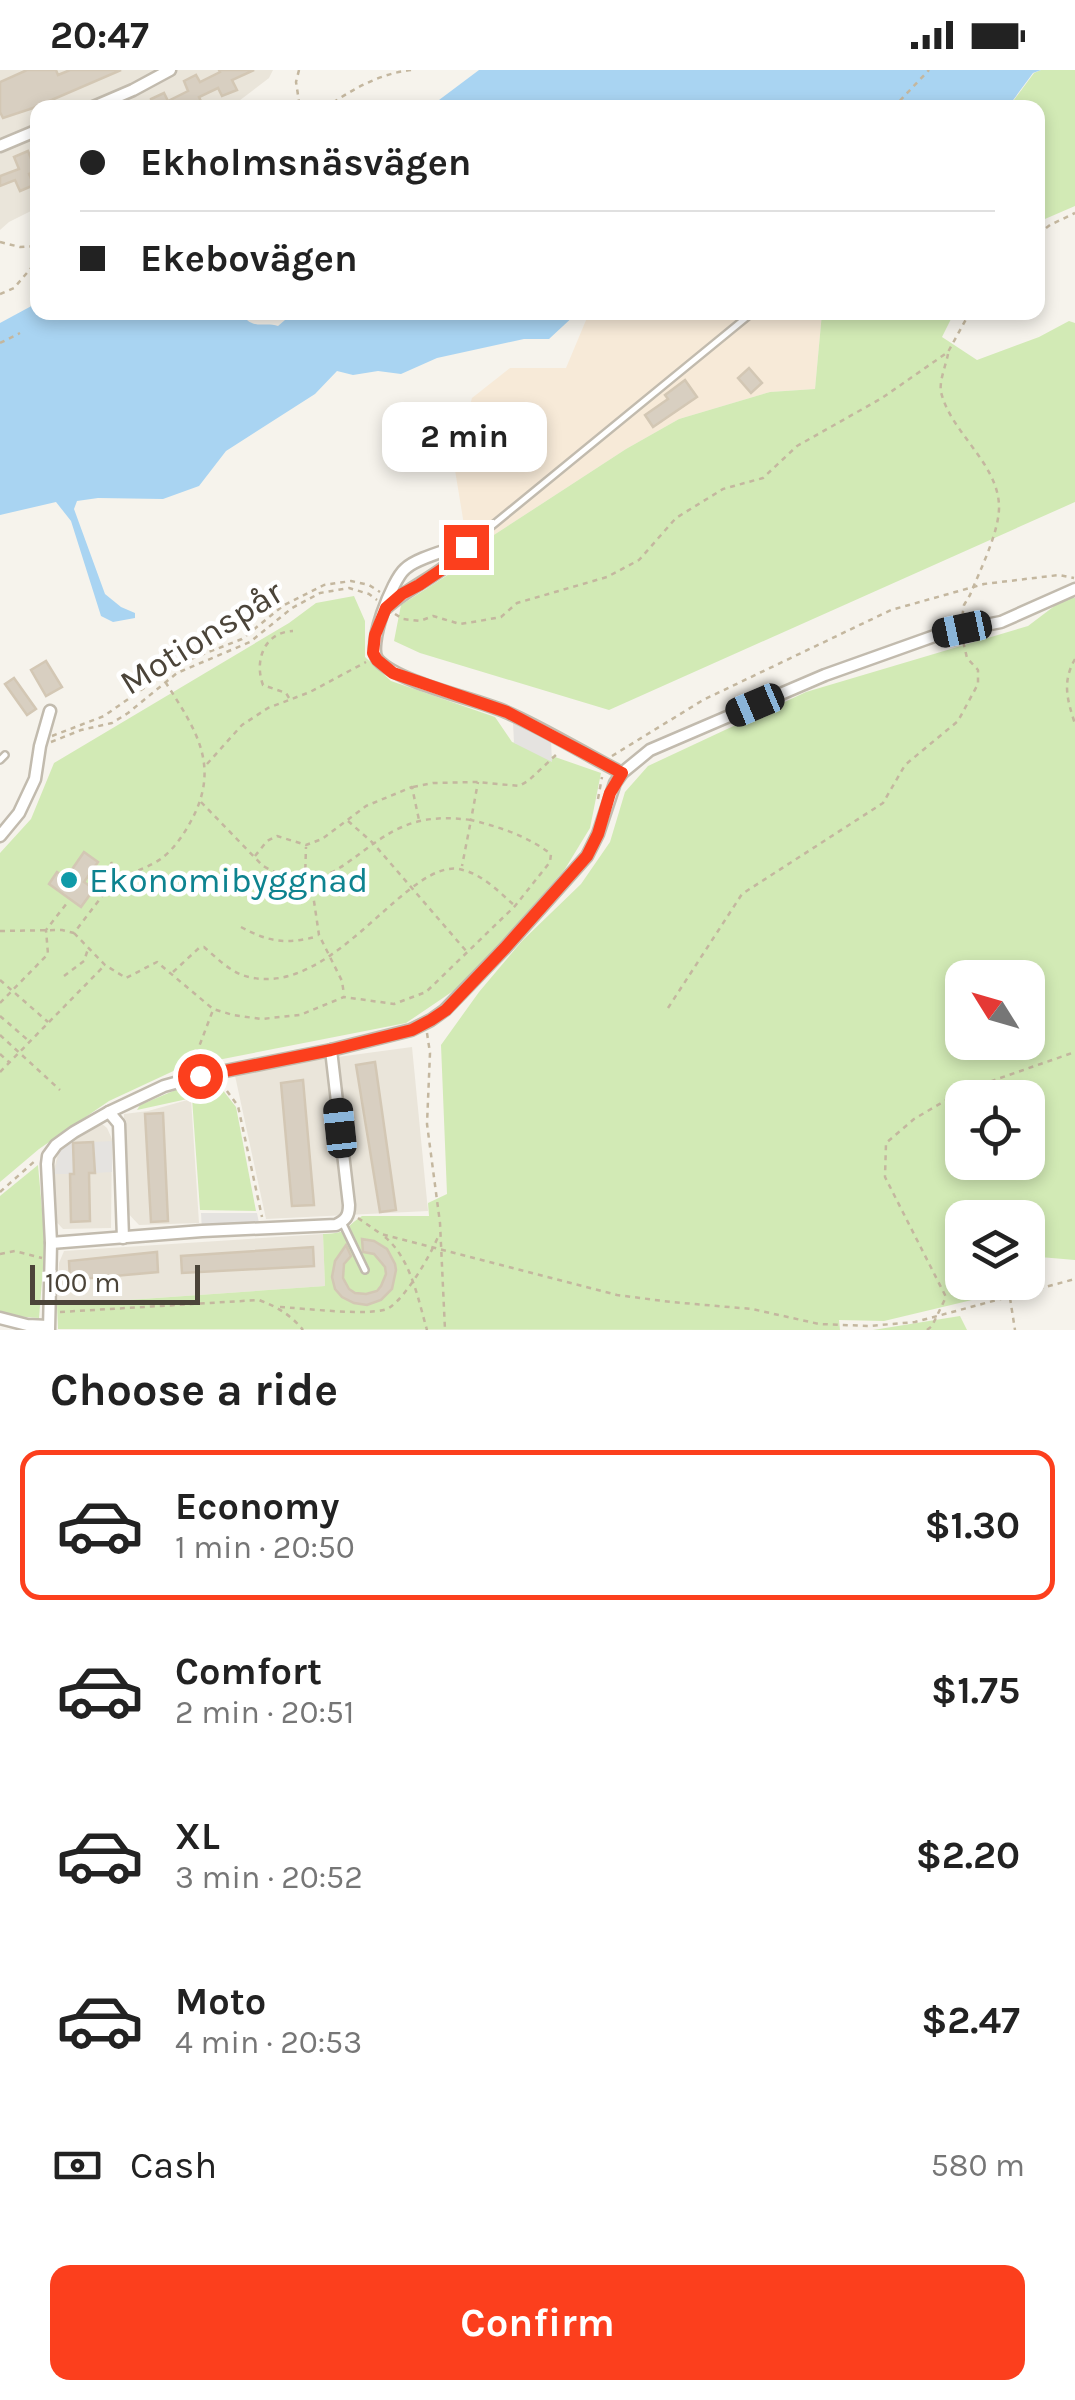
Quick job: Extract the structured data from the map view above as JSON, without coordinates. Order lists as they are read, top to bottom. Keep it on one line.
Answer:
{"streets":{"path":["Motionspår"]},"places":["Ekonomibyggnad"],"scale_bar":"100 m","north":"top left","page":{"status":"20:47","banner":["Ekholmsnäsvägen","Ekebovägen"],"bubble":"2 min","scale":"100 m","heading":"Choose a ride","list":[{"name":"Economy","note":"1 min · 20:50","value":"$1.30"},{"name":"Comfort","note":"2 min · 20:51","value":"$1.75"},{"name":"XL","note":"3 min · 20:52","value":"$2.20"},{"name":"Moto","note":"4 min · 20:53","value":"$2.47"}],"pay":["Cash","580 m"],"buttons":"Confirm"}}
